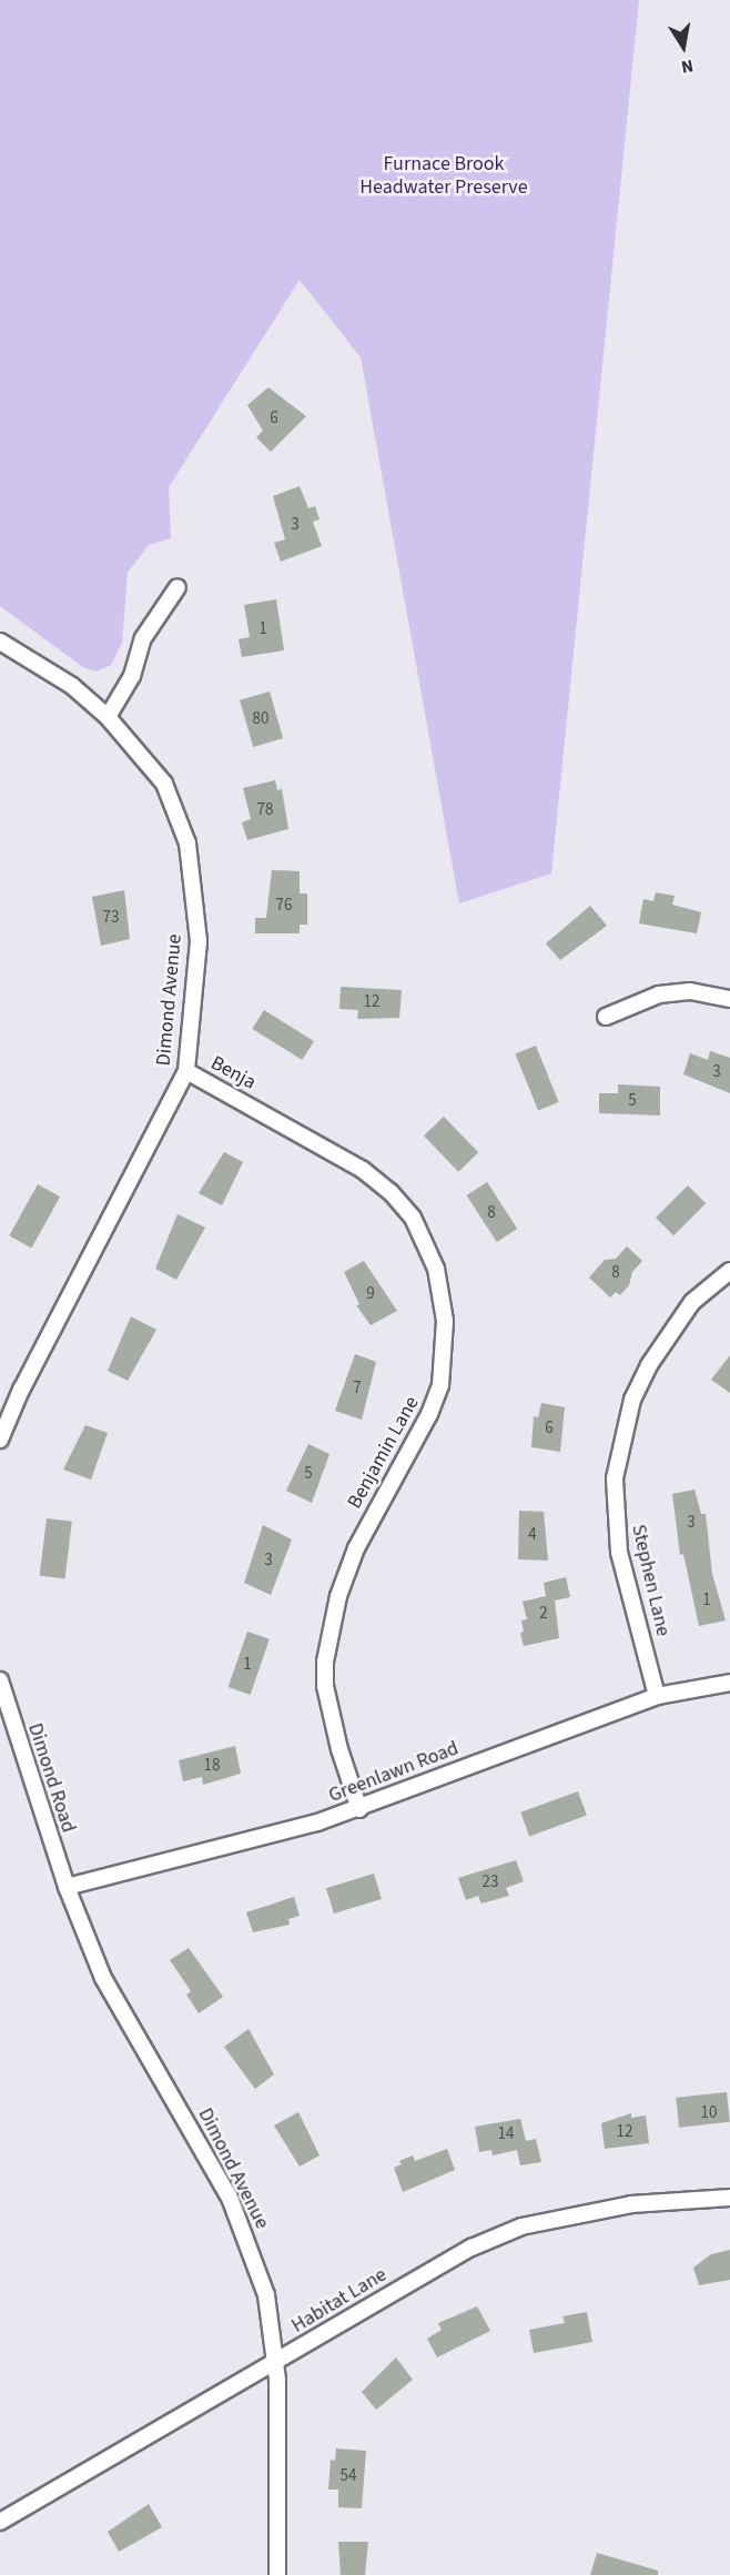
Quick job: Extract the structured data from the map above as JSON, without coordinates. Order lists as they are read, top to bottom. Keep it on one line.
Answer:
{"streets":{"street":["Dimond Avenue","Benja","Benjamin Lane","Stephen Lane","Greenlawn Road","Dimond Road","Habitat Lane"]},"crossings":[["Dimond Avenue","Benja"],["Dimond Avenue","Greenlawn Road"],["Dimond Avenue","Dimond Road"],["Dimond Avenue","Habitat Lane"],["Benja","Benjamin Lane"],["Benjamin Lane","Greenlawn Road"],["Stephen Lane","Greenlawn Road"],["Greenlawn Road","Dimond Road"]],"parks":["Furnace Brook Headwater Preserve"],"house_numbers":["6","3","1","80","78","76","73","12","3","5","8","8","9","7","6","5","3","4","3","1","2","1","18","23","10","12","14","54"],"north":"bottom"}
